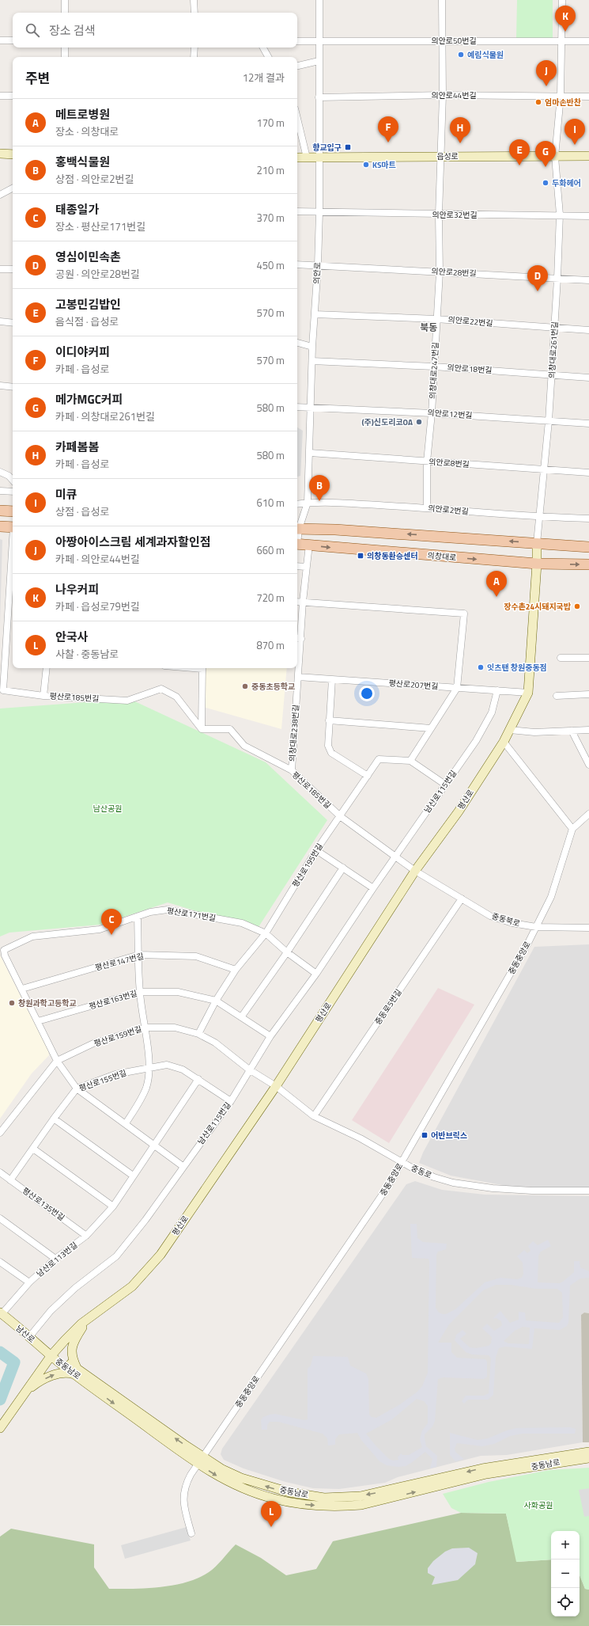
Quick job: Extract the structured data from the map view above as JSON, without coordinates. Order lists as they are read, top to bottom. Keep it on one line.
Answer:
{"streets":{"main road":["읍성로","의창대로","평산로","남산로","중동남로"],"street":["의안로50번길","의안로44번길","의안로32번길","의안로28번길","의안로","의안로22번길","의창대로261번길","의안로18번길","의창대로247번길","의안로12번길","의안로8번길","의안로2번길","평산로207번길","평산로185번길","의창대로238번길","남산로115번길","평산로195번길","평산로171번길","중동북로","중동중앙로","평산로147번길","평산로163번길","중동로5번길","평산로159번길","평산로155번길","중동로","평산로135번길","남산로113번길"]},"crossings":[["의안로50번길","의안로"],["의안로50번길","의창대로261번길"],["의안로50번길","의창대로247번길"],["의안로44번길","의안로"],["의안로44번길","의창대로261번길"],["의안로44번길","의창대로247번길"],["읍성로","의안로"],["읍성로","의창대로261번길"],["읍성로","의창대로247번길"],["의안로32번길","의안로"],["의안로32번길","의창대로261번길"],["의안로32번길","의창대로247번길"],["의안로28번길","의안로"],["의안로28번길","의창대로261번길"],["의안로28번길","의창대로247번길"],["의안로","의안로22번길"],["의안로","의안로18번길"],["의안로","의안로12번길"],["의안로","의안로8번길"],["의안로","의안로2번길"],["의안로22번길","의창대로261번길"],["의안로22번길","의창대로247번길"],["의창대로261번길","의안로18번길"],["의창대로261번길","의안로12번길"],["의창대로261번길","의안로8번길"],["의창대로261번길","의안로2번길"],["의창대로261번길","평산로"],["의안로18번길","의창대로247번길"],["의창대로247번길","의안로12번길"],["의창대로247번길","의안로8번길"],["의창대로247번길","의안로2번길"],["의창대로","의창대로238번길"],["의창대로","평산로"],["평산로207번길","의창대로238번길"],["평산로207번길","남산로115번길"],["평산로207번길","평산로"],["평산로185번길","의창대로238번길"],["평산로185번길","남산로115번길"],["평산로185번길","평산로"],["평산로185번길","평산로195번길"],["평산로185번길","중동북로"],["남산로115번길","평산로171번길"],["남산로115번길","평산로163번길"],["남산로115번길","평산로159번길"],["남산로115번길","평산로155번길"],["남산로115번길","남산로"],["평산로","중동북로"],["평산로","평산로159번길"],["평산로","중동로"],["평산로","남산로"],["평산로","중동남로"],["평산로195번길","평산로171번길"],["평산로195번길","평산로147번길"],["평산로195번길","평산로163번길"],["평산로195번길","평산로159번길"],["평산로171번길","평산로147번길"],["중동북로","중동중앙로"],["중동북로","중동로5번길"],["중동중앙로","중동로"],["중동중앙로","중동남로"],["중동로5번길","중동로"],["평산로159번길","중동로"],["평산로155번길","평산로135번길"],["평산로155번길","남산로113번길"],["평산로135번길","남산로113번길"],["남산로113번길","남산로"],["남산로","중동남로"]],"districts":["북동"],"parks":["남산공원","사화공원"],"places":{"other":["예림식물원","엄마손반찬","KS마트","두화헤어","(주)신도리코OA","장수촌24시돼지국밥","잇츠탠 창원중동점","중동초등학교","창원과학고등학교"],"transit":["향교입구","의창동환승센터","어반브릭스"]},"page":{"pins":["K","J","F","H","I","E","G","D","B","A","C","L"],"search":"장소 검색","heading":["주변","12개 결과"],"list":[{"mark":"A","name":"메트로병원","note":"장소 · 의창대로","value":"170 m"},{"mark":"B","name":"홍백식물원","note":"상점 · 의안로2번길","value":"210 m"},{"mark":"C","name":"태종일가","note":"장소 · 평산로171번길","value":"370 m"},{"mark":"D","name":"영심이민속촌","note":"공원 · 의안로28번길","value":"450 m"},{"mark":"E","name":"고봉민김밥인","note":"음식점 · 읍성로","value":"570 m"},{"mark":"F","name":"이디야커피","note":"카페 · 읍성로","value":"570 m"},{"mark":"G","name":"메가MGC커피","note":"카페 · 의창대로261번길","value":"580 m"},{"mark":"H","name":"카페봄봄","note":"카페 · 읍성로","value":"580 m"},{"mark":"I","name":"미큐","note":"상점 · 읍성로","value":"610 m"},{"mark":"J","name":"아짱아이스크림 세계과자할인점","note":"카페 · 의안로44번길","value":"660 m"},{"mark":"K","name":"나우커피","note":"카페 · 읍성로79번길","value":"720 m"},{"mark":"L","name":"안국사","note":"사찰 · 중동남로","value":"870 m"}],"map_buttons":["+","−"]}}
